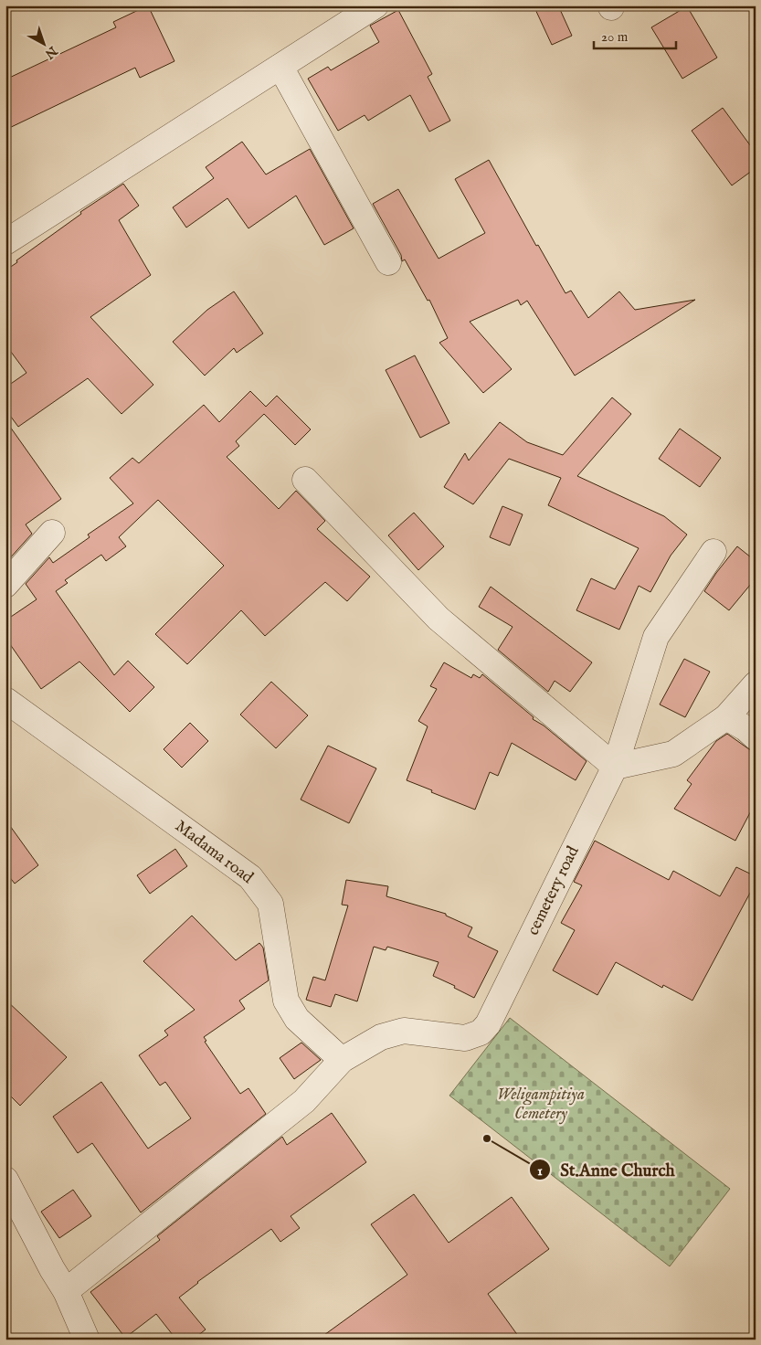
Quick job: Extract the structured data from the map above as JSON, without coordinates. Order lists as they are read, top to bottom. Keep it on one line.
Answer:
{"streets":{"street":["Madama road","cemetery road"]},"crossings":[["Madama road","cemetery road"]],"parks":["Weligampitiya Cemetery"],"places":["St.Anne Church"],"scale_bar":"20 m","north":"bottom right"}
